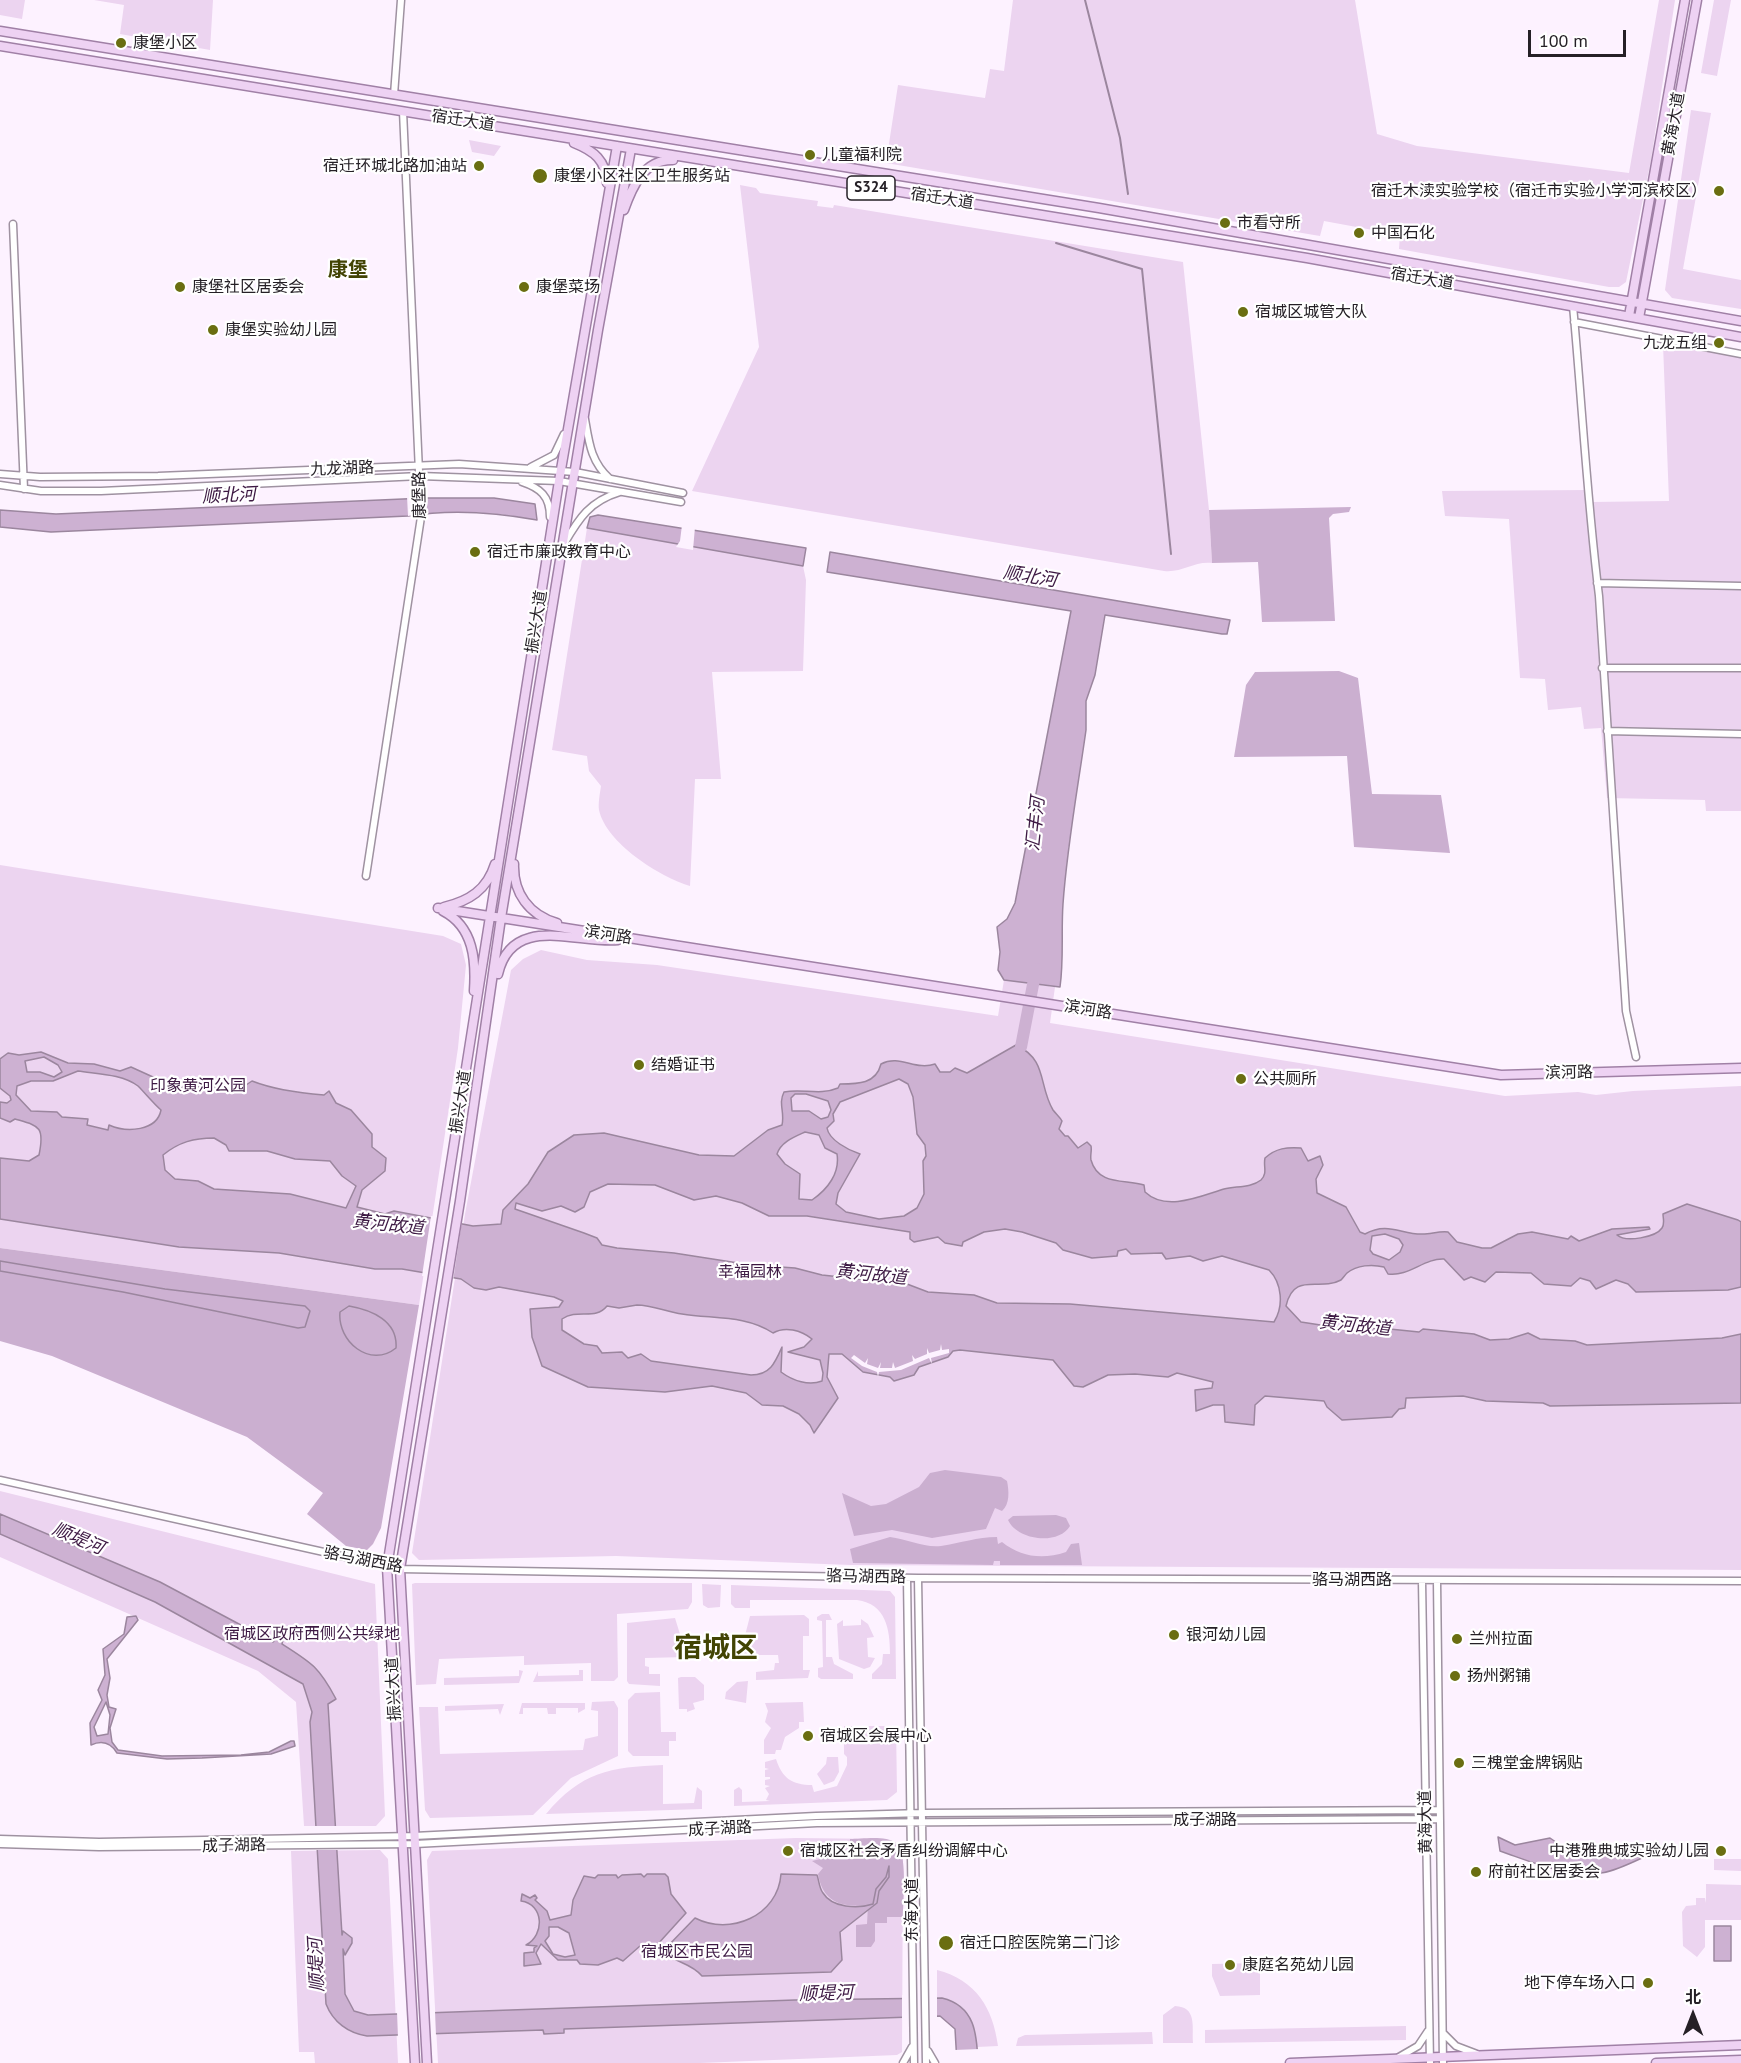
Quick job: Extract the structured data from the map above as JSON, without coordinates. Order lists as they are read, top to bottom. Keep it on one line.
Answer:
{"streets":{"main road":["宿迁大道","黄海大道","S324","振兴大道","滨河路"],"street":["九龙湖路","康堡路","骆马湖西路","成子湖路","东海大道"]},"crossings":[["宿迁大道","黄海大道"],["宿迁大道","康堡路"],["宿迁大道","振兴大道"],["黄海大道","骆马湖西路"],["黄海大道","成子湖路"],["九龙湖路","康堡路"],["九龙湖路","振兴大道"],["振兴大道","滨河路"],["振兴大道","骆马湖西路"],["振兴大道","成子湖路"],["骆马湖西路","东海大道"],["成子湖路","东海大道"]],"districts":["康堡","宿城区"],"water":["顺北河","汇丰河","黄河故道","顺堤河"],"parks":["印象黄河公园","幸福园林","宿城区政府西侧公共绿地","宿城区市民公园"],"places":["康堡小区","儿童福利院","宿迁环城北路加油站","康堡小区社区卫生服务站","宿迁木渎实验学校（宿迁市实验小学河滨校区）","市看守所","中国石化","康堡社区居委会","康堡菜场","宿城区城管大队","康堡实验幼儿园","九龙五组","宿迁市廉政教育中心","结婚证书","公共厕所","银河幼儿园","兰州拉面","扬州粥铺","宿城区会展中心","三槐堂金牌锅贴","宿城区社会矛盾纠纷调解中心","中港雅典城实验幼儿园","府前社区居委会","宿迁口腔医院第二门诊","康庭名苑幼儿园","地下停车场入口"],"scale_bar":"100 m","north":"top"}
